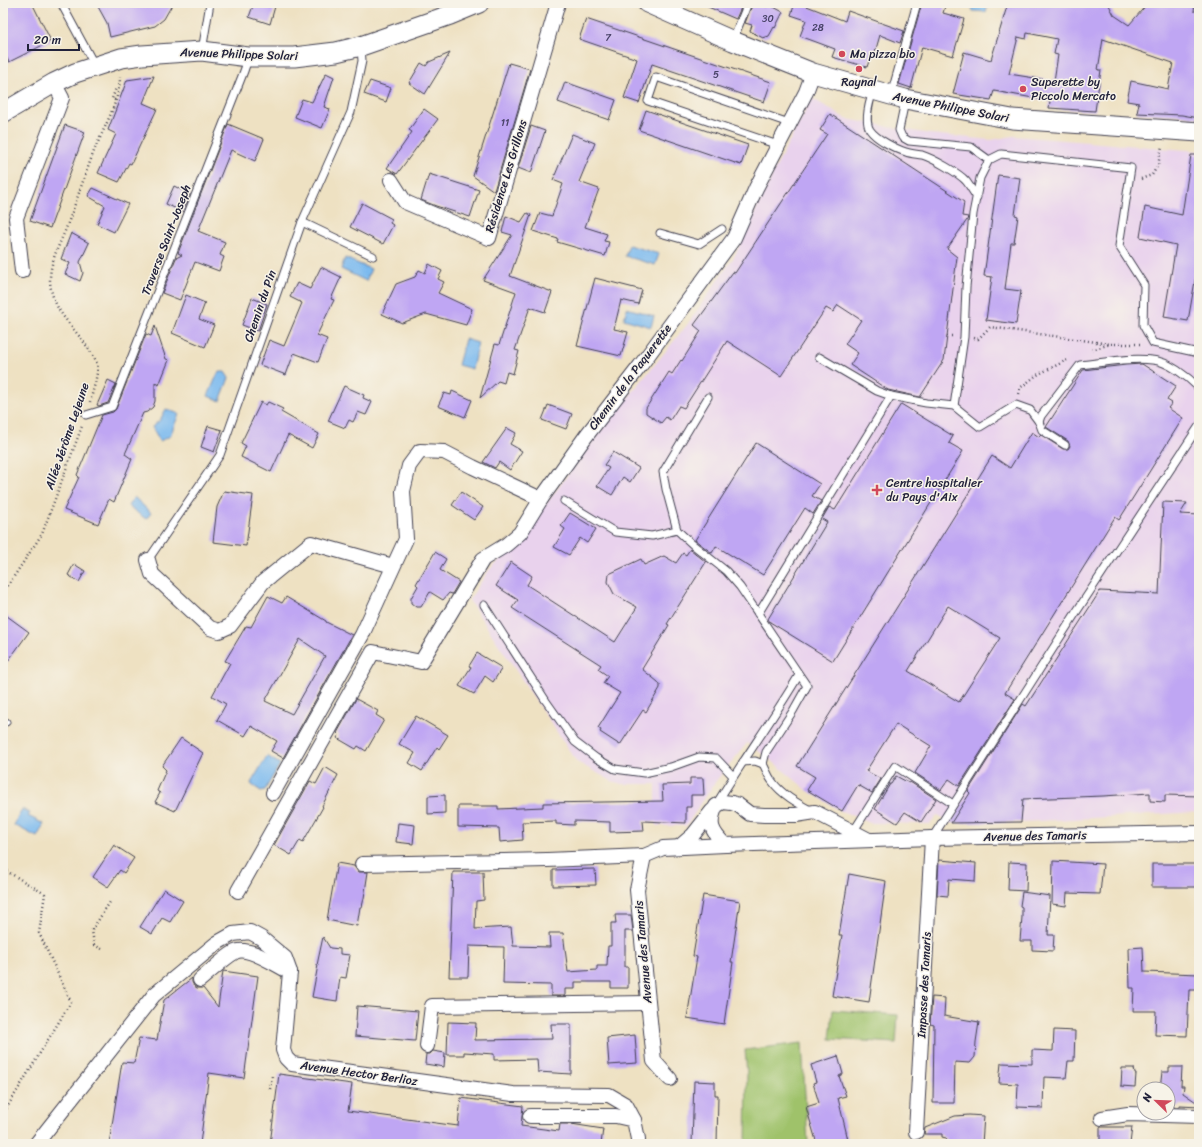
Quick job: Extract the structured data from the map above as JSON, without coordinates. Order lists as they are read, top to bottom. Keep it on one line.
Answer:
{"streets":{"main road":["Avenue Philippe Solari"],"street":["Résidence Les Grillons","Chemin de la Paquerette","Avenue des Tamaris","Impasse des Tamaris","Avenue Hector Berlioz"],"lane":["Traverse Saint-Joseph","Chemin du Pin"],"path":["Allée Jérôme Lejeune"]},"crossings":[["Avenue Philippe Solari","Traverse Saint-Joseph"],["Avenue Philippe Solari","Chemin du Pin"],["Avenue Philippe Solari","Chemin de la Paquerette"],["Avenue Philippe Solari","Allée Jérôme Lejeune"],["Traverse Saint-Joseph","Allée Jérôme Lejeune"],["Avenue des Tamaris","Impasse des Tamaris"]],"places":{"other":["Ma pizza bio","Raynal","Superette by Piccolo Mercato"],"health":["Centre hospitalier du Pays d'Aix"]},"house_numbers":["30","28","7","5","11"],"scale_bar":"20 m","north":"top left"}
